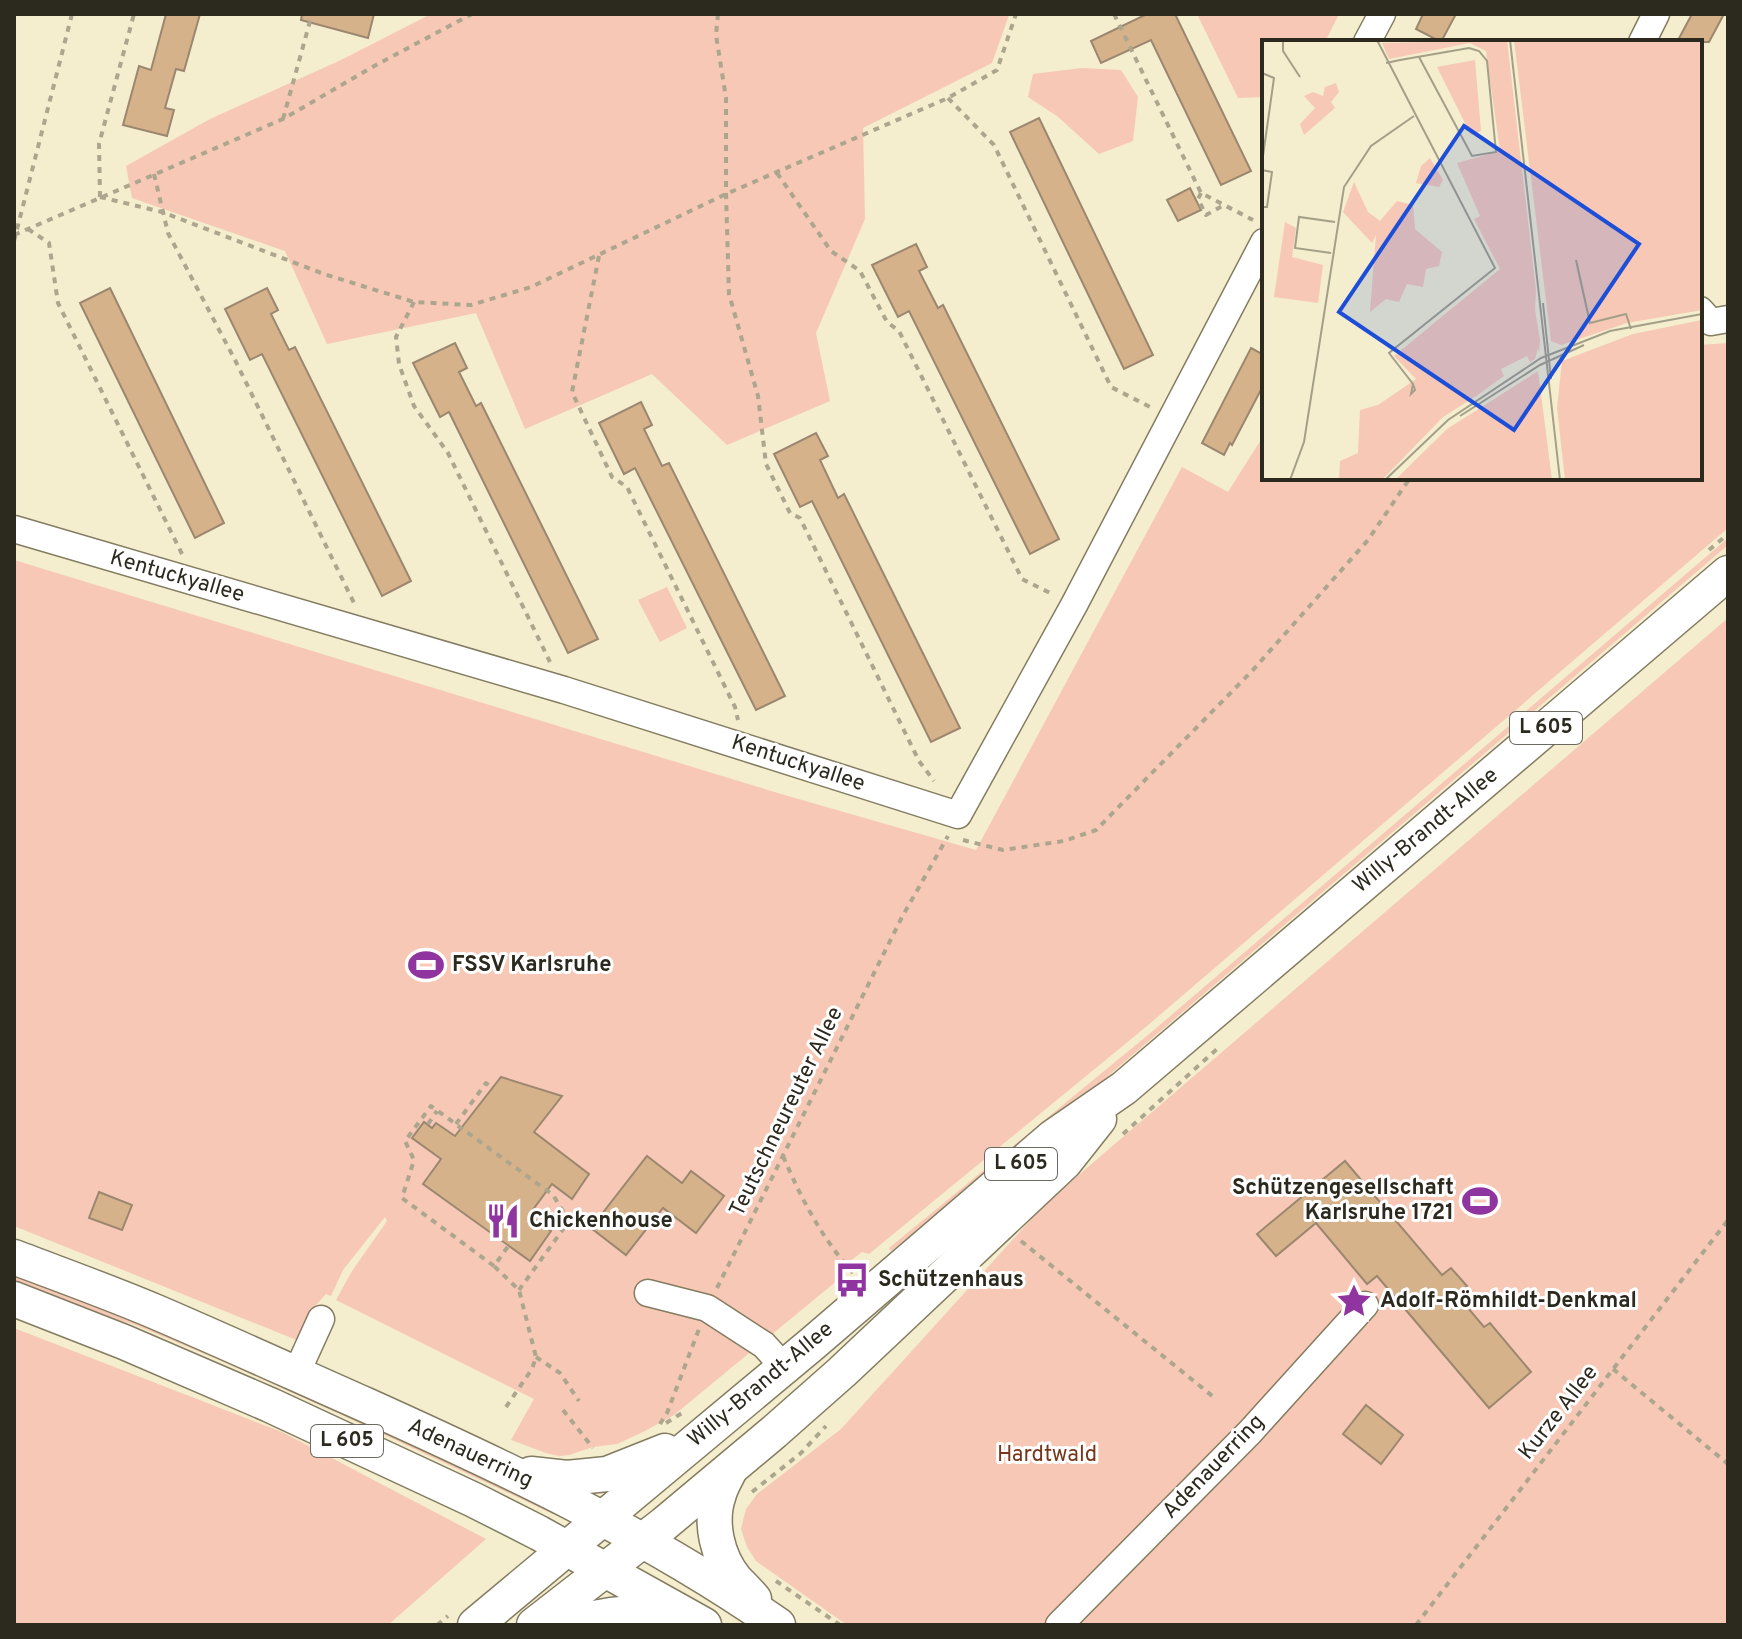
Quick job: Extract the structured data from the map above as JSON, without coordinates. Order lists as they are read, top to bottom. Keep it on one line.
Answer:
{"streets":{"main road":["L 605","Willy-Brandt-Allee","Adenauerring"],"street":["Kentuckyallee"],"path":["Teutschneureuter Allee","Kurze Allee"]},"crossings":[["Kentuckyallee","Teutschneureuter Allee"],["Willy-Brandt-Allee","Adenauerring"]],"parks":["Hardtwald"],"places":{"sports":["FSSV Karlsruhe","Schützengesellschaft Karlsruhe 1721"],"restaurant":["Chickenhouse"],"bus stop":["Schützenhaus"],"place":["Adolf-Römhildt-Denkmal"]}}
